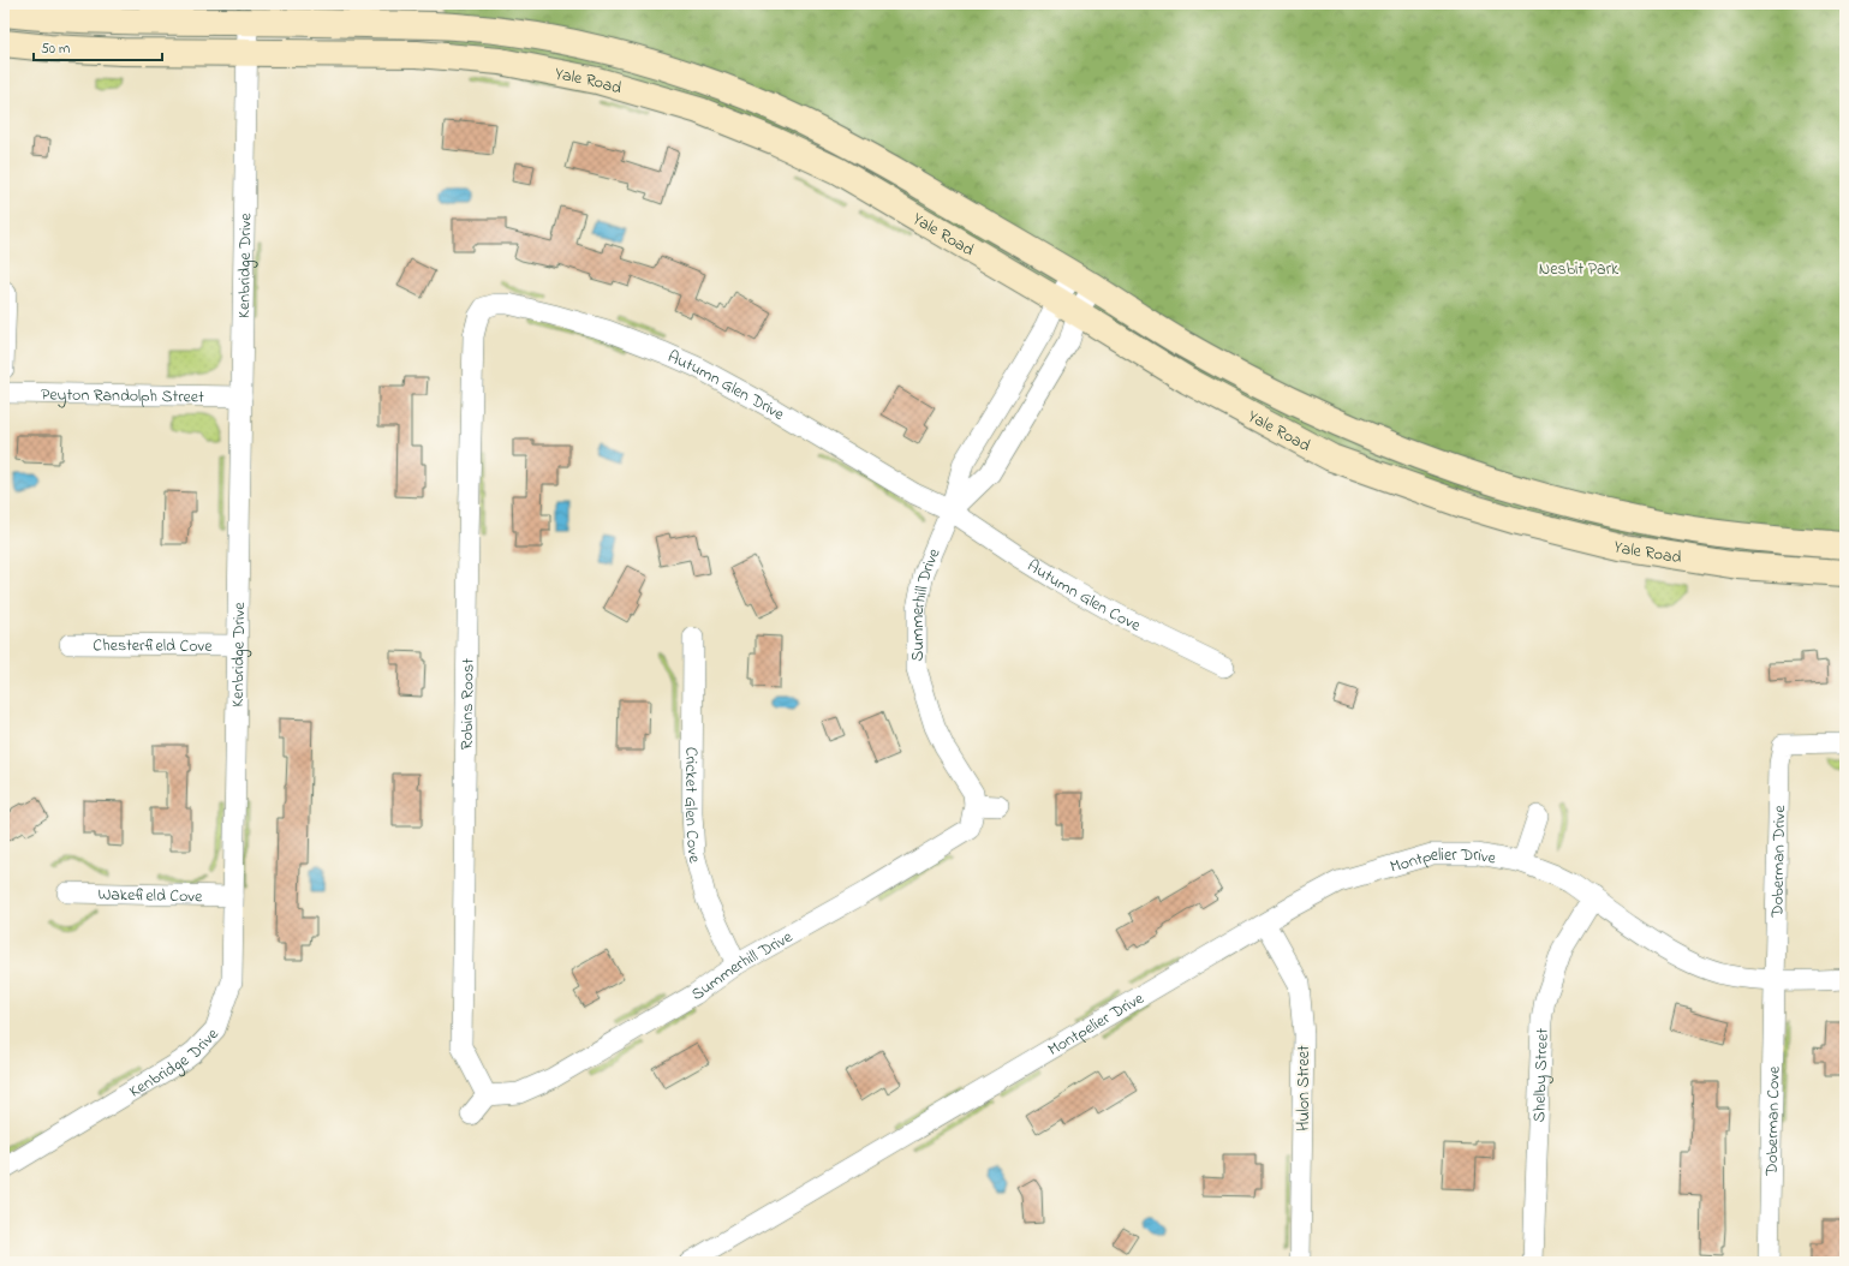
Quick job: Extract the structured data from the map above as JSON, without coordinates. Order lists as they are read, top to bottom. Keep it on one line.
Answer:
{"streets":{"main road":["Yale Road"],"street":["Kenbridge Drive","Autumn Glen Drive","Peyton Randolph Street","Autumn Glen Cove","Summerhill Drive","Chesterfield Cove","Robins Roost","Cricket Glen Cove","Doberman Drive","Montpelier Drive","Wakefield Cove","Shelby Street","Hulon Street","Doberman Cove"]},"crossings":[["Yale Road","Kenbridge Drive"],["Yale Road","Summerhill Drive"],["Kenbridge Drive","Peyton Randolph Street"],["Kenbridge Drive","Chesterfield Cove"],["Kenbridge Drive","Wakefield Cove"],["Autumn Glen Drive","Autumn Glen Cove"],["Autumn Glen Drive","Summerhill Drive"],["Autumn Glen Drive","Robins Roost"],["Autumn Glen Cove","Summerhill Drive"],["Summerhill Drive","Robins Roost"],["Summerhill Drive","Cricket Glen Cove"],["Doberman Drive","Montpelier Drive"],["Doberman Drive","Doberman Cove"],["Montpelier Drive","Shelby Street"],["Montpelier Drive","Hulon Street"],["Montpelier Drive","Doberman Cove"]],"parks":["Nesbit Park"],"scale_bar":"50 m"}
